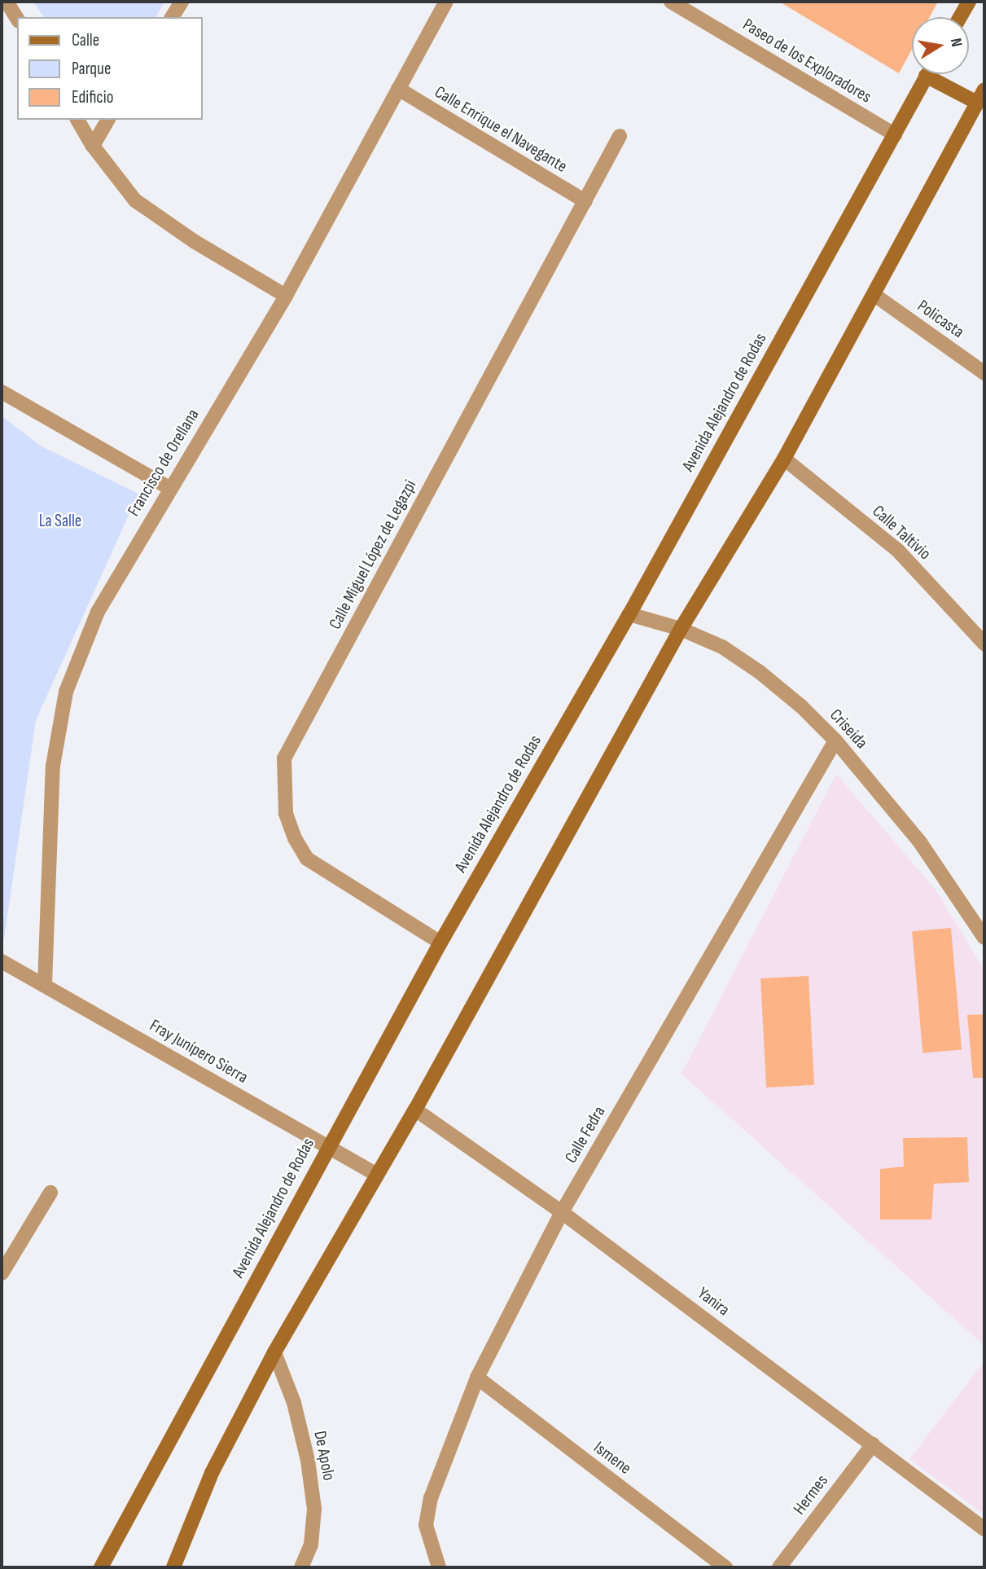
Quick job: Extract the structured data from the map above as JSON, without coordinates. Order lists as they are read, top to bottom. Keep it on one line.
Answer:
{"streets":{"street":["Paseo de los Exploradores","Calle Enrique el Navegante","Policasta","Avenida Alejandro de Rodas","Francisco de Orellana","Calle Taltivio","Calle Miguel López de Legazpi","Criseida","Fray Junípero Sierra","Calle Fedra","Yanira","De Apolo","Ismene","Hermes"]},"crossings":[["Paseo de los Exploradores","Avenida Alejandro de Rodas"],["Calle Enrique el Navegante","Francisco de Orellana"],["Calle Enrique el Navegante","Calle Miguel López de Legazpi"],["Avenida Alejandro de Rodas","Calle Miguel López de Legazpi"],["Avenida Alejandro de Rodas","Criseida"],["Avenida Alejandro de Rodas","Fray Junípero Sierra"],["Francisco de Orellana","Fray Junípero Sierra"],["Criseida","Calle Fedra"],["Calle Fedra","Yanira"],["Calle Fedra","Ismene"],["Yanira","Hermes"]],"parks":["La Salle"],"legend":["Calle","Parque","Edificio"],"north":"right"}
